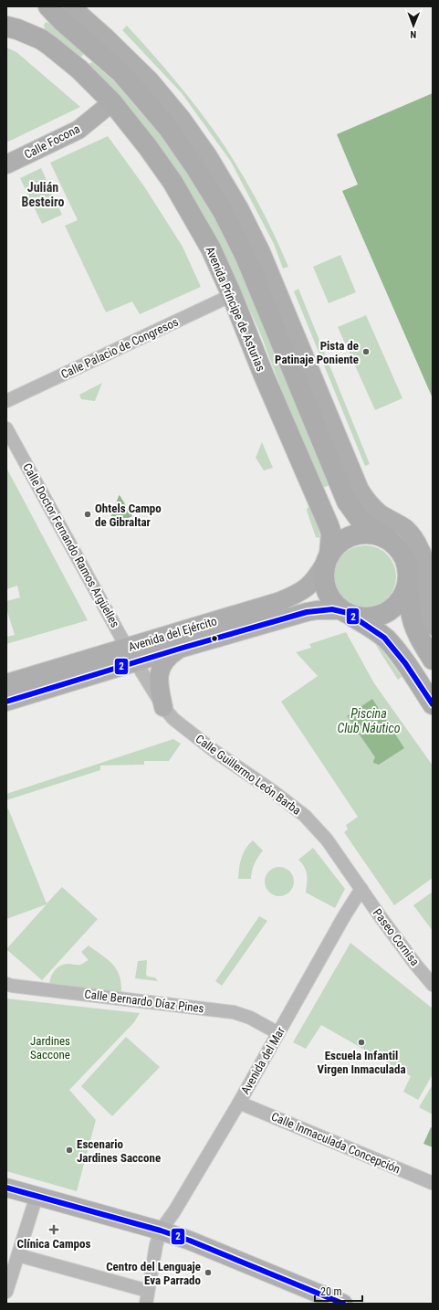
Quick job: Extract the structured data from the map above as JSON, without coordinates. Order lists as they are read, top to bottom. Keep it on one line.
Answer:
{"streets":{"highway":["Avenida Príncipe de Asturias"],"main road":["Calle Focona","Avenida del Ejército"],"street":["Calle Palacio de Congresos","Calle Doctor Fernando Ramos Argüelles","Calle Guillermo León Barba","Paseo Cornisa","Calle Bernardo Díaz Pines","Avenida del Mar","Calle Inmaculada Concepción"]},"crossings":[["Calle Focona","Avenida Príncipe de Asturias"],["Avenida Príncipe de Asturias","Calle Palacio de Congresos"],["Avenida Príncipe de Asturias","Avenida del Ejército"],["Calle Doctor Fernando Ramos Argüelles","Avenida del Ejército"],["Calle Doctor Fernando Ramos Argüelles","Calle Guillermo León Barba"],["Avenida del Ejército","Calle Guillermo León Barba"],["Calle Guillermo León Barba","Paseo Cornisa"],["Calle Guillermo León Barba","Avenida del Mar"],["Paseo Cornisa","Avenida del Mar"],["Calle Bernardo Díaz Pines","Avenida del Mar"],["Avenida del Mar","Calle Inmaculada Concepción"]],"districts":["Julián Besteiro"],"water":["Piscina Club Náutico"],"parks":["Jardines Saccone"],"places":{"other":["Pista de Patinaje Poniente","Ohtels Campo de Gibraltar","Escuela Infantil Virgen Inmaculada","Escenario Jardines Saccone","Centro del Lenguaje Eva Parrado"],"health":["Clínica Campos"]},"lines":["transit line 2"],"scale_bar":"20 m","north":"bottom"}
